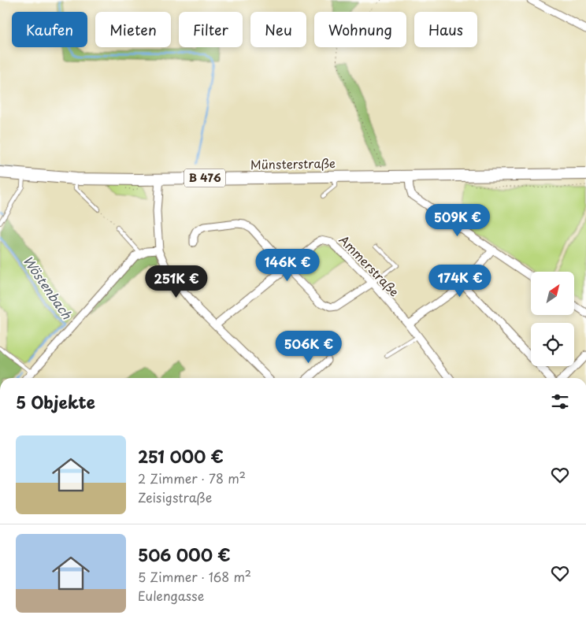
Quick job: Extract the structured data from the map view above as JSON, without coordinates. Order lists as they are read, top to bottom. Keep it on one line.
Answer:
{"streets":{"main road":["Münsterstraße","B 476"],"street":["Ammerstraße"]},"water":["Wöstenbach"],"north":"top right","page":{"chip":["Kaufen","Mieten","Filter","Neu","Wohnung","Haus"],"price":["509K €","146K €","174K €","251K €","506K €"],"heading":"5 Objekte","list":[{"name":"251 000 €","note":"2 Zimmer · 78 m² · Zeisigstraße"},{"name":"506 000 €","note":"5 Zimmer · 168 m² · Eulengasse"}]}}
